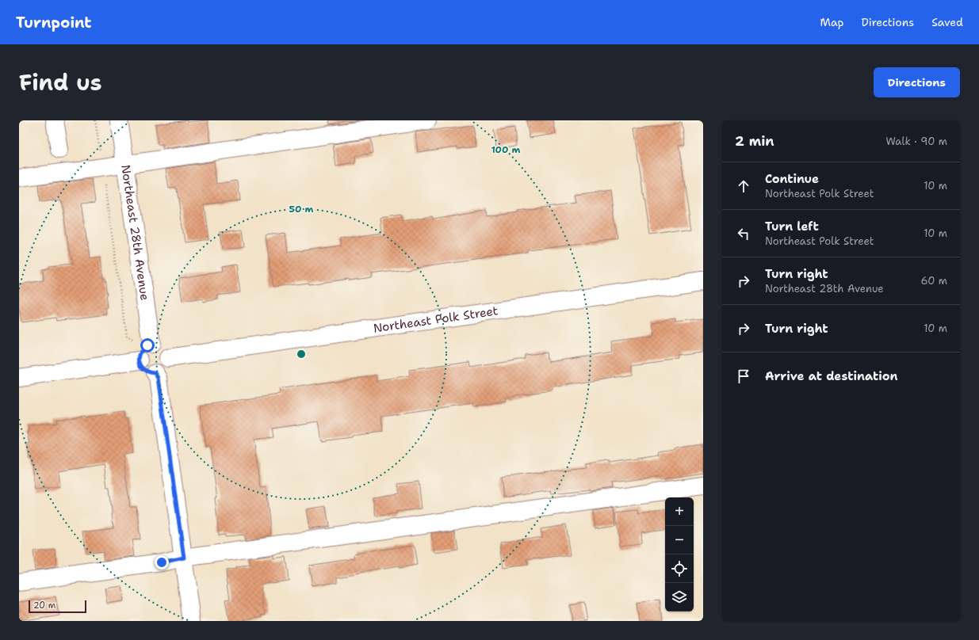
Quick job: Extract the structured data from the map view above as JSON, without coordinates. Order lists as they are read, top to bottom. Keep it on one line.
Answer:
{"streets":{"street":["Northeast 28th Avenue","Northeast Polk Street"]},"crossings":[["Northeast 28th Avenue","Northeast Polk Street"]],"scale_bar":"20 m","page":{"header":"Turnpoint","nav":["Map","Directions","Saved"],"title":"Find us","buttons":"Directions","heading":["2 min","Walk · 90 m"],"list":[["Continue","Northeast Polk Street","10 m"],["Turn left","Northeast Polk Street","10 m"],["Turn right","Northeast 28th Avenue","60 m"],["Turn right","10 m"],"Arrive at destination"],"map_buttons":["+","−"],"scale":"20 m"},"rings":["100 m","50 m"]}
